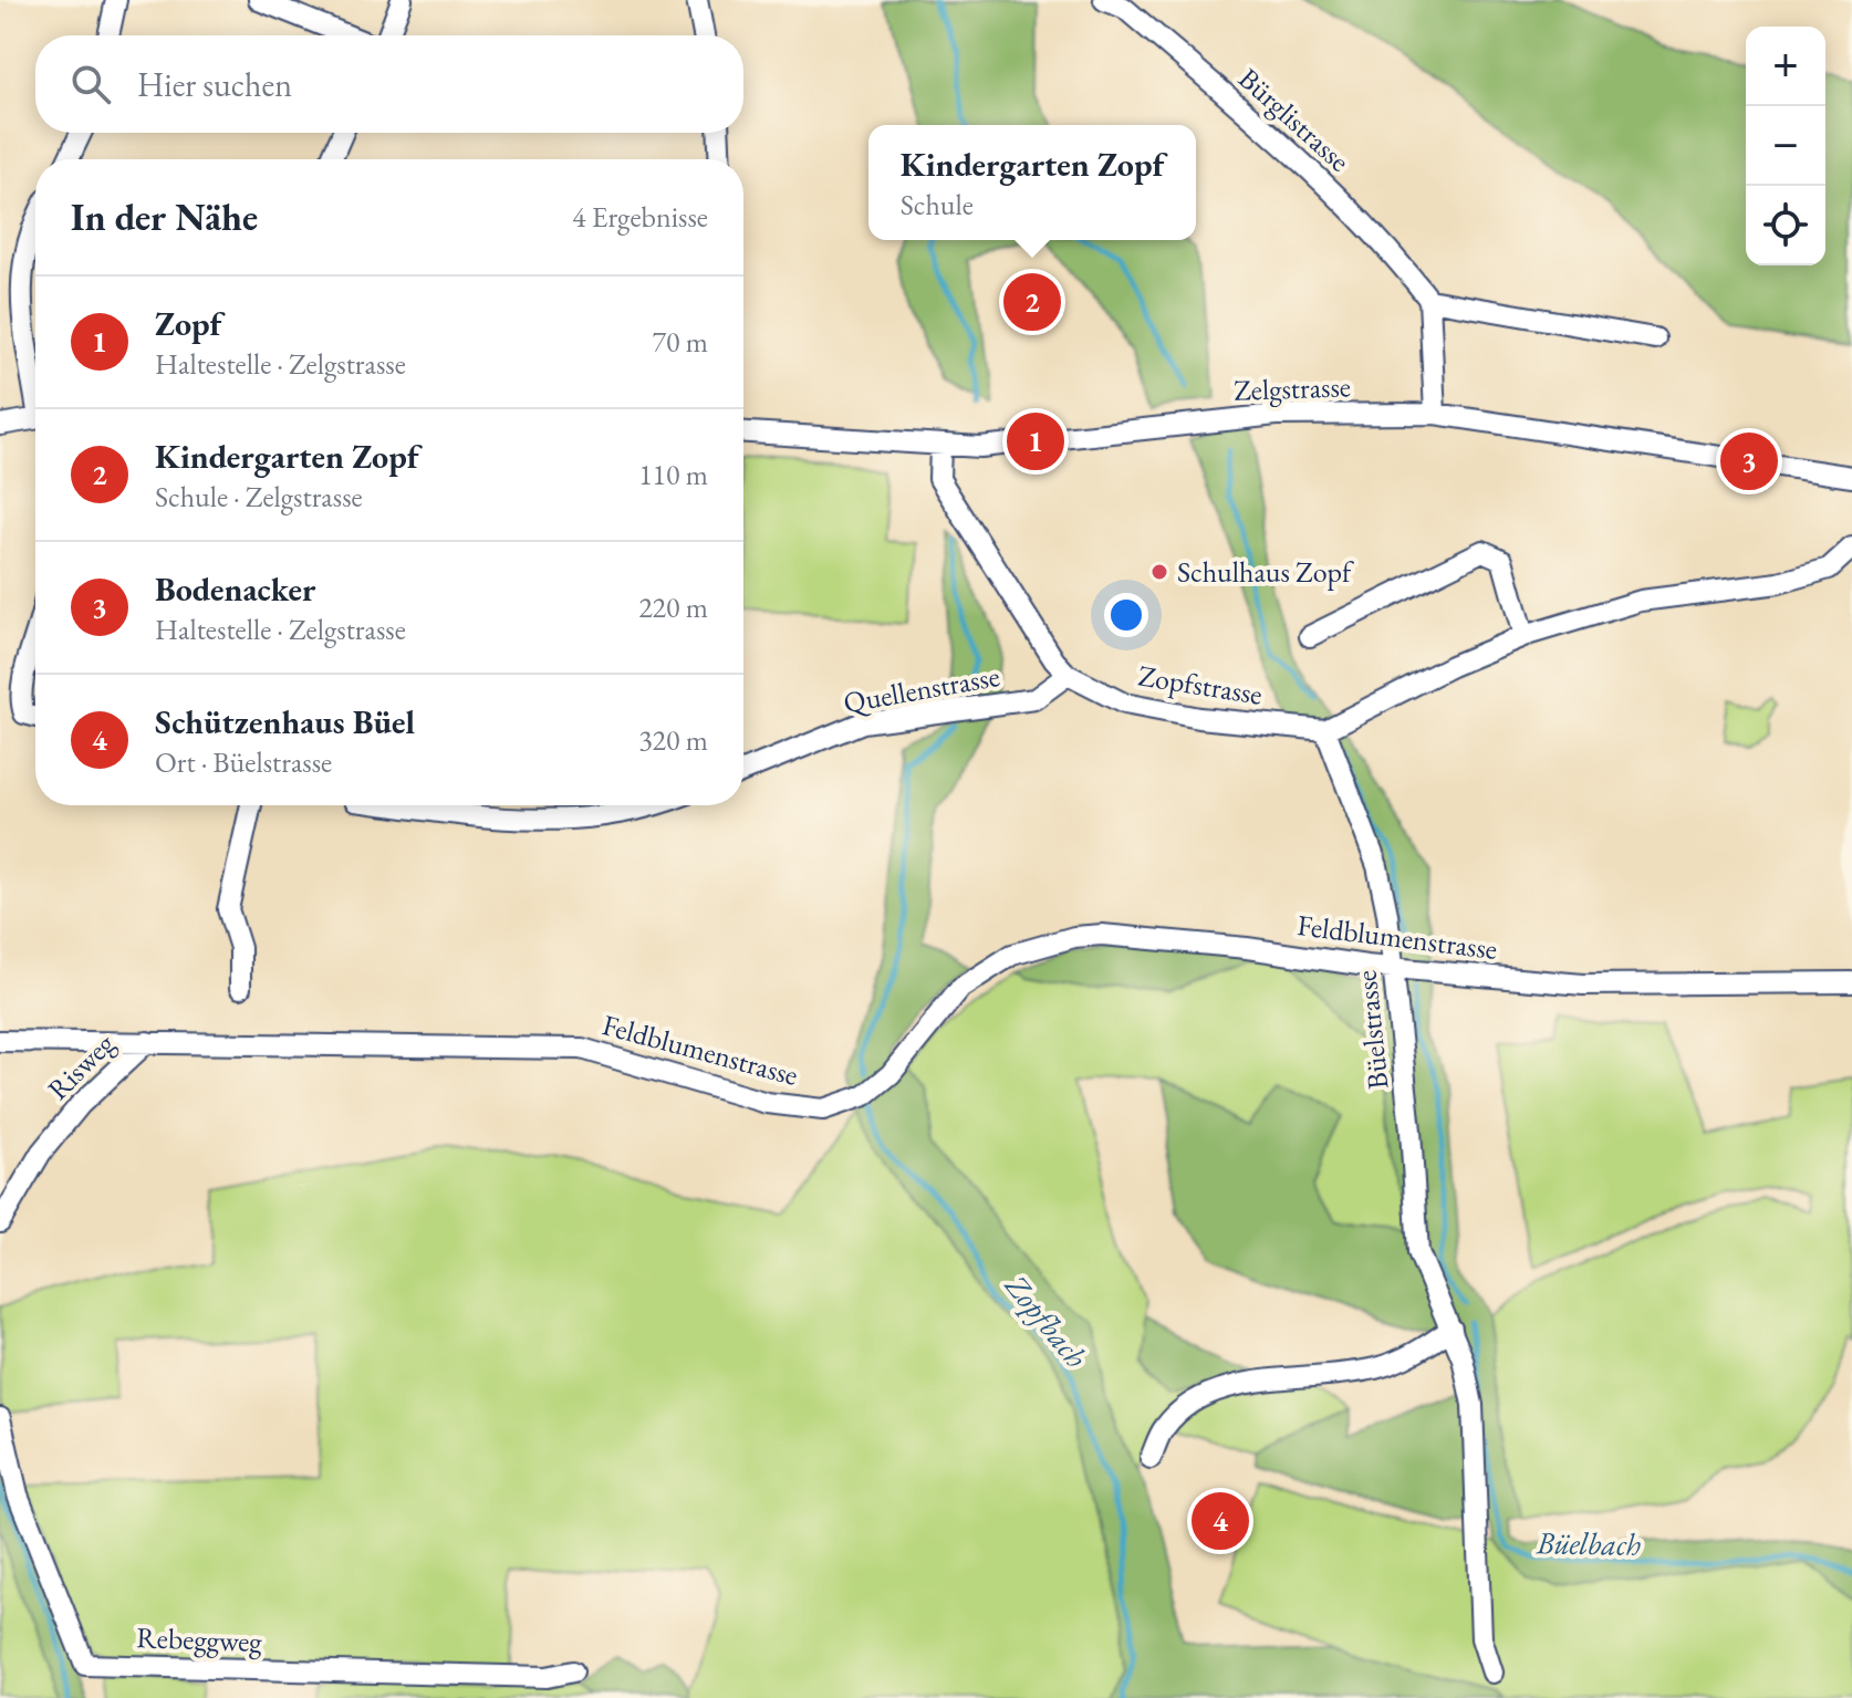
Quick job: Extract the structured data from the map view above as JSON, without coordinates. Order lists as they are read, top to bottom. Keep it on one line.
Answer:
{"streets":{"street":["Bürglistrasse","Zelgstrasse","Zopfstrasse","Quellenstrasse","Feldblumenstrasse","Büelstrasse","Risweg","Rebeggweg"]},"crossings":[["Zelgstrasse","Zopfstrasse"],["Zopfstrasse","Quellenstrasse"],["Zopfstrasse","Büelstrasse"],["Feldblumenstrasse","Büelstrasse"],["Feldblumenstrasse","Risweg"]],"water":["Zopfbach","Büelbach"],"places":["Schulhaus Zopf"],"page":{"map_buttons":["+","−"],"search":"Hier suchen","popup":["Kindergarten Zopf","Schule"],"heading":["In der Nähe","4 Ergebnisse"],"pins":["2","1","3","4"],"list":[{"mark":"1","name":"Zopf","note":"Haltestelle · Zelgstrasse","value":"70 m"},{"mark":"2","name":"Kindergarten Zopf","note":"Schule · Zelgstrasse","value":"110 m"},{"mark":"3","name":"Bodenacker","note":"Haltestelle · Zelgstrasse","value":"220 m"},{"mark":"4","name":"Schützenhaus Büel","note":"Ort · Büelstrasse","value":"320 m"}]}}
